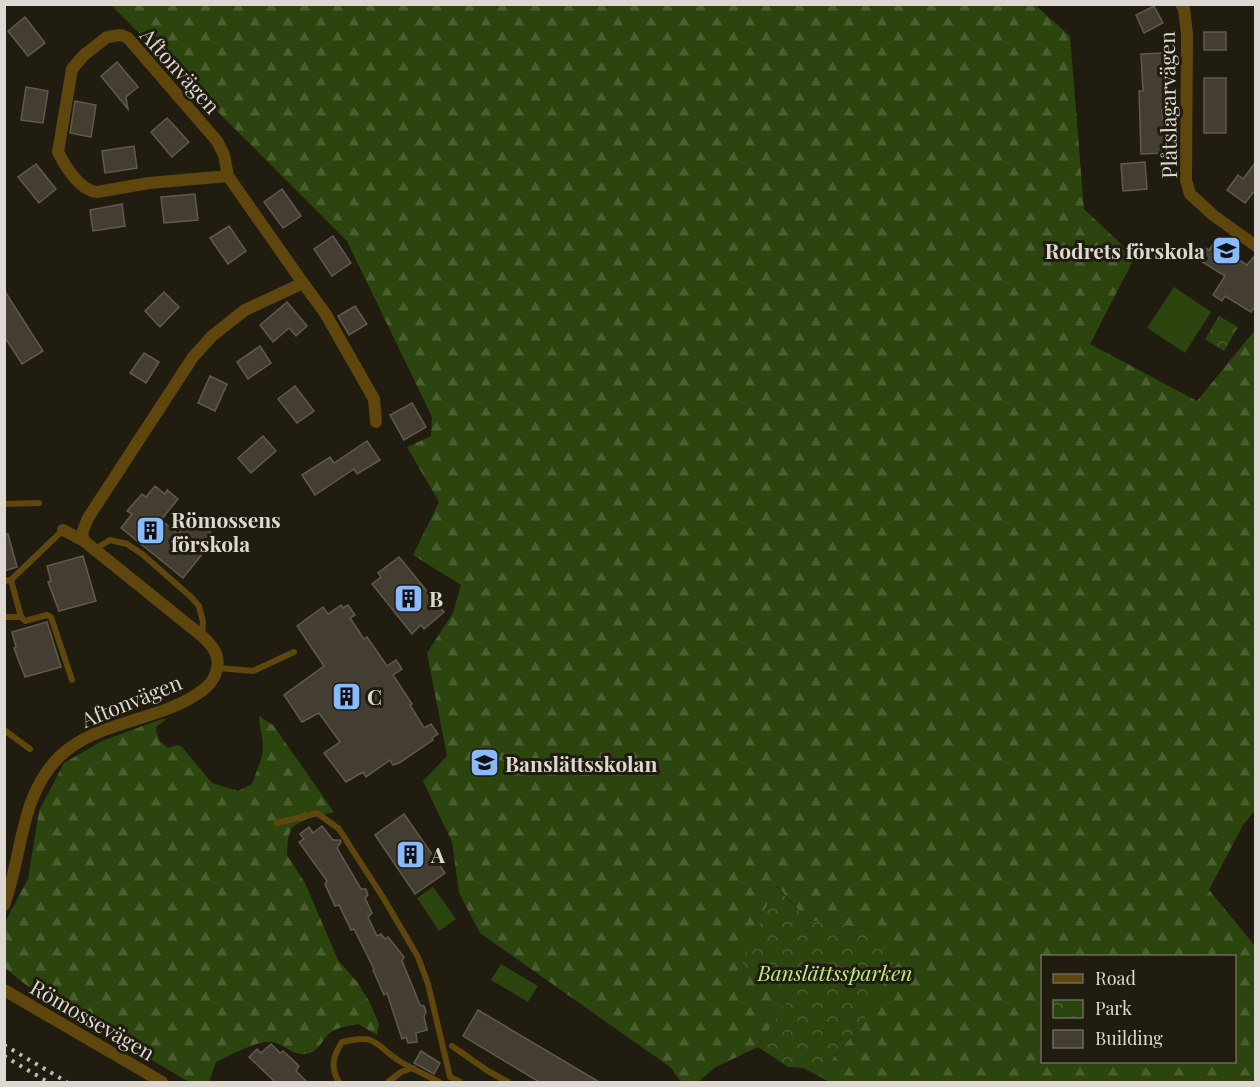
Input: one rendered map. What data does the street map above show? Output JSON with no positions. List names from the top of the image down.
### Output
{
  "streets": {
    "street": ["Aftonvägen", "Plåtslagarvägen", "Römossevägen"]
  },
  "parks": ["Banslättssparken"],
  "places": {
    "school or university": ["Rodrets förskola", "Banslättsskolan"],
    "building": [
      "Römossens förskola",
      "B",
      "C",
      "A"
    ]
  },
  "legend": ["Road", "Park", "Building"]
}
